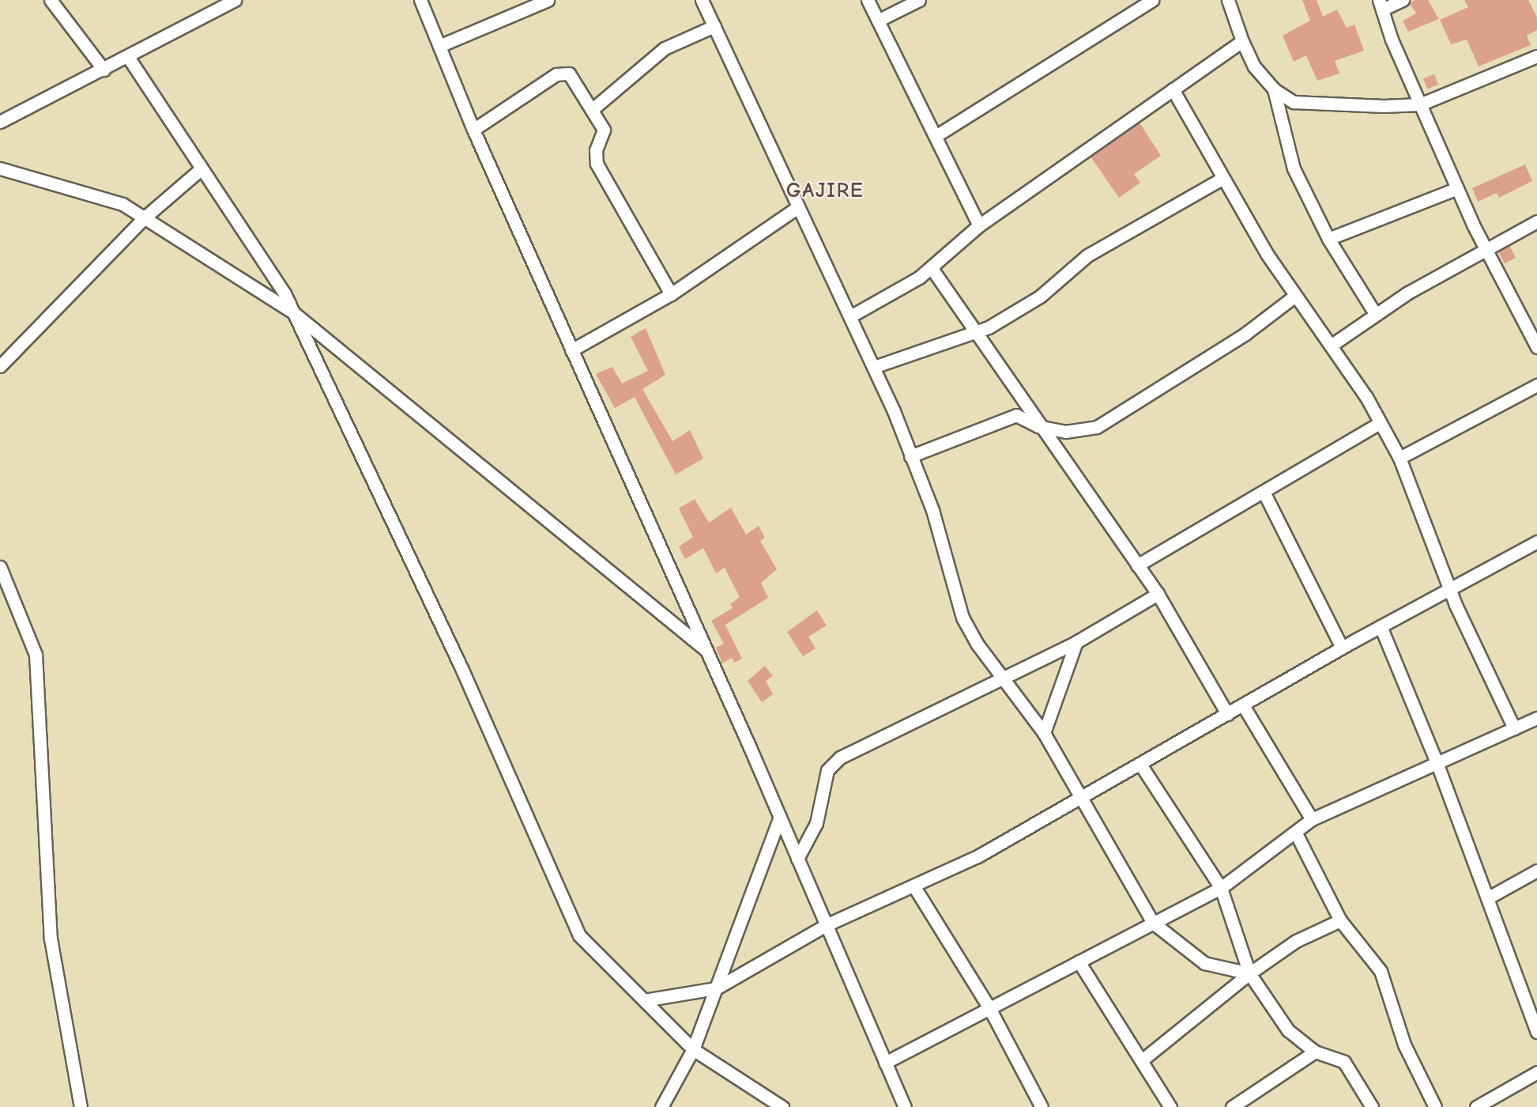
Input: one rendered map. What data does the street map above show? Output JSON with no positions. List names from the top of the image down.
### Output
{
  "districts": ["GAJIRE"]
}
